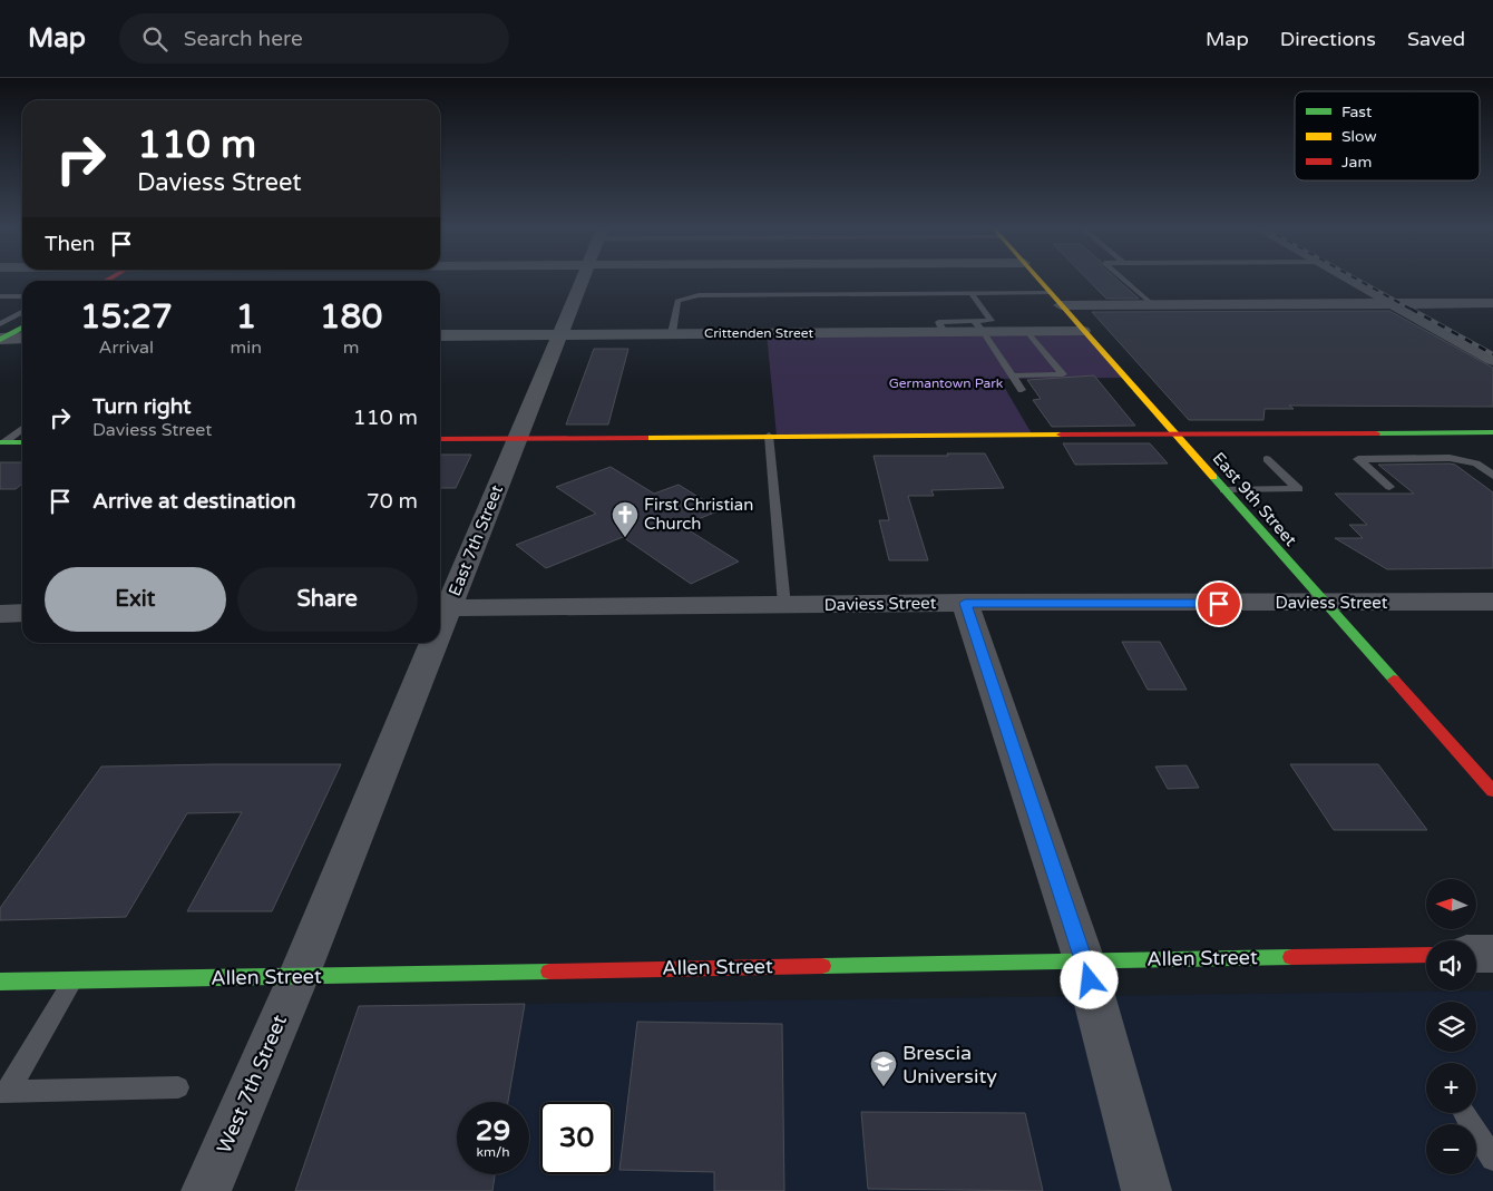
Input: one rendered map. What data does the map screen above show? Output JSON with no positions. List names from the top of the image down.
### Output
{
  "streets": {
    "street": [
      "Crittenden Street",
      "East 9th Street",
      "East 7th Street",
      "Daviess Street",
      "Allen Street",
      "West 7th Street"
    ]
  },
  "crossings": [
    ["Crittenden Street", "East 9th Street"],
    ["Crittenden Street", "East 7th Street"],
    ["East 9th Street", "Daviess Street"],
    ["East 7th Street", "Daviess Street"],
    ["East 7th Street", "Allen Street"],
    ["East 7th Street", "West 7th Street"],
    ["Allen Street", "West 7th Street"]
  ],
  "parks": ["Germantown Park"],
  "places": {
    "church": ["First Christian Church"],
    "school or university": ["Brescia University"]
  },
  "legend": ["Fast", "Slow", "Jam"],
  "north": "left",
  "page": {
    "header": "Map",
    "search": "Search here",
    "nav": ["Map", "Directions", "Saved"],
    "turn": ["110 m", "Daviess Street"],
    "then": "Then",
    "eta": [
      "15:27",
      "Arrival",
      "1",
      "min",
      "180",
      "m"
    ],
    "list": [
      {
        "name": "Turn right",
        "note": "Daviess Street",
        "value": "110 m"
      },
      {
        "name": "Arrive at destination",
        "value": "70 m"
      }
    ],
    "buttons": ["Exit", "Share"],
    "map_buttons": ["+", "−"],
    "speed": "29 km/h",
    "limit": "30"
  }
}
